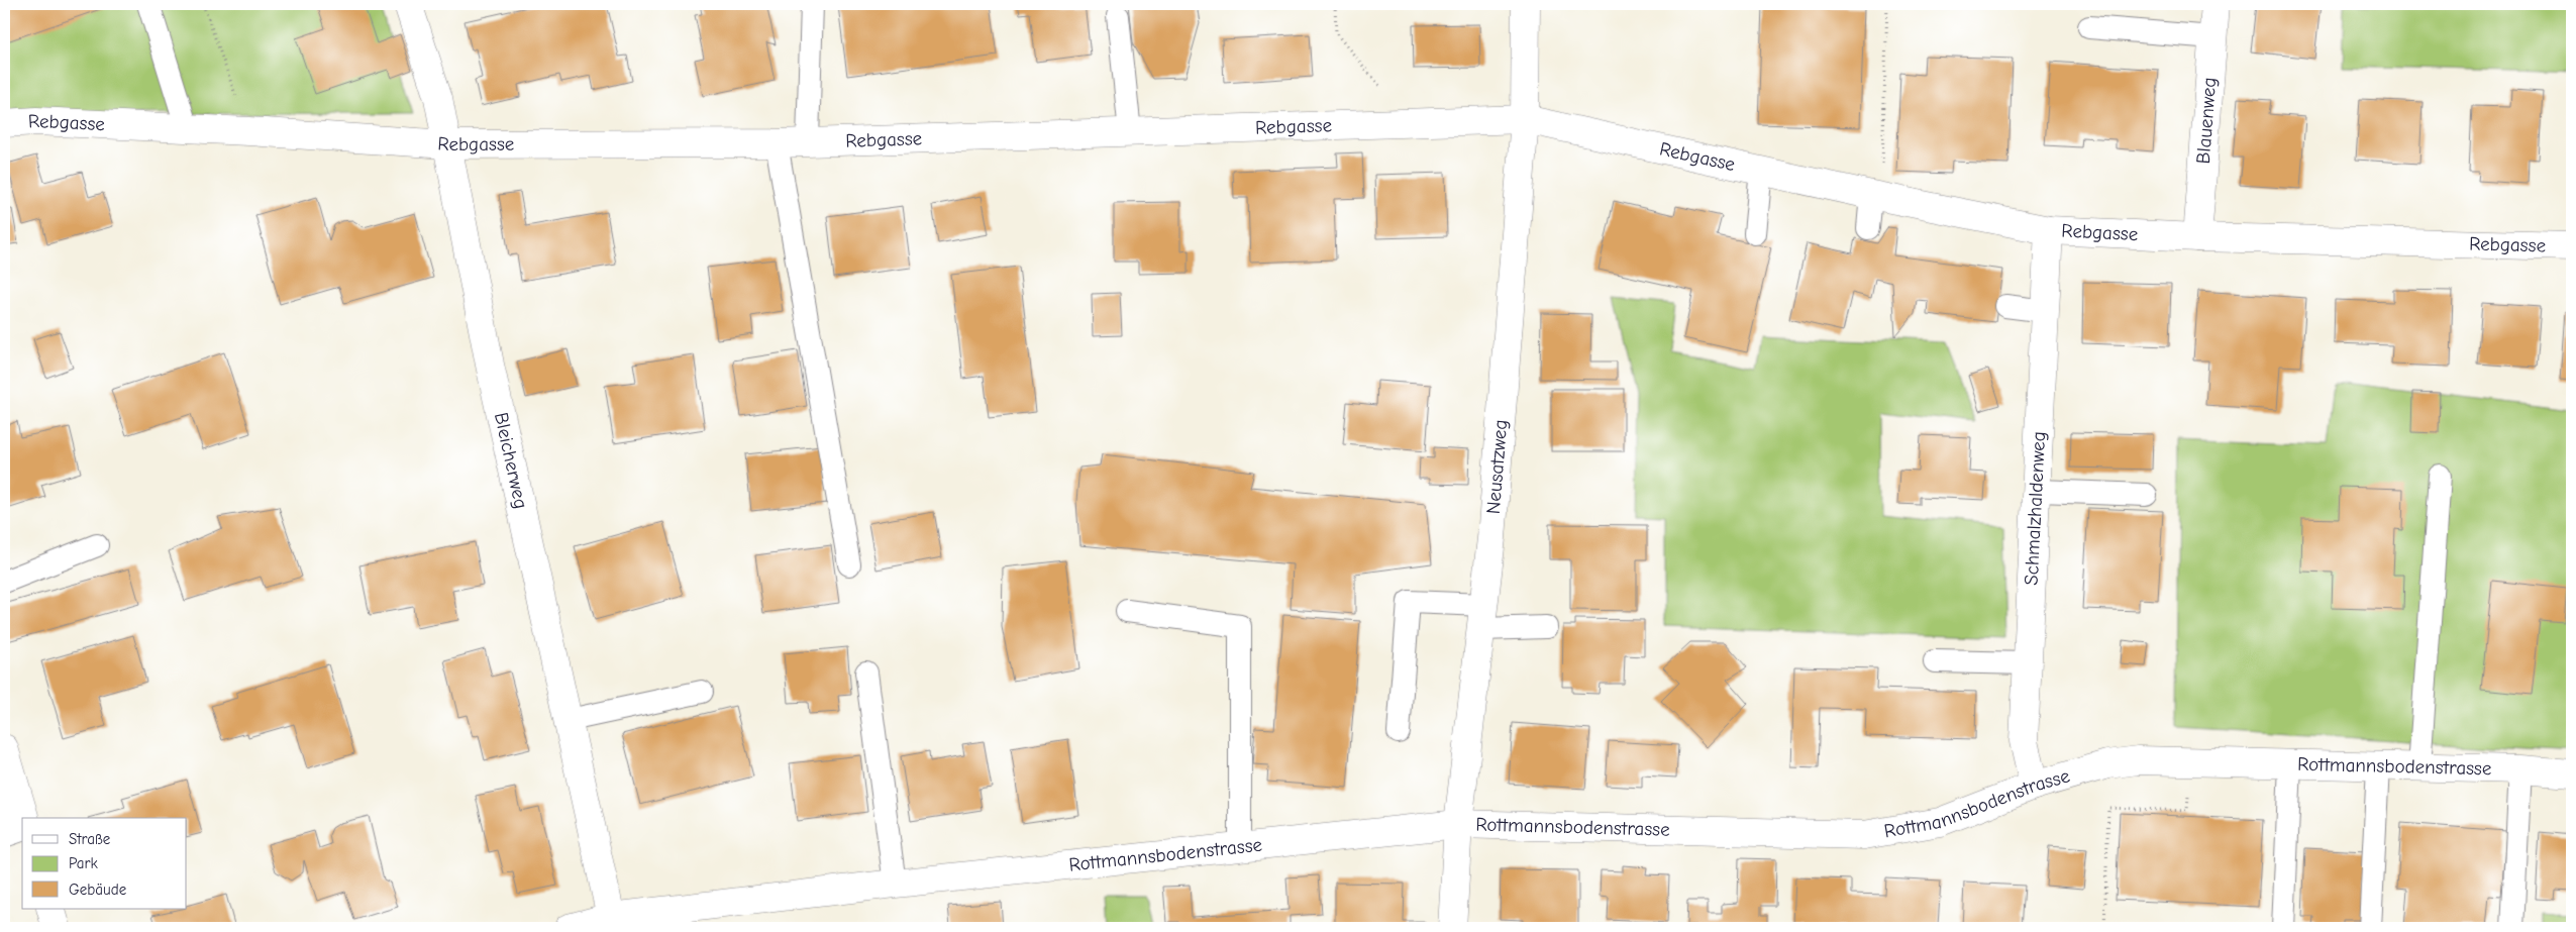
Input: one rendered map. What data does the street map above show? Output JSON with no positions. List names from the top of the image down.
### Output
{
  "streets": {
    "street": [
      "Blauenweg",
      "Rebgasse",
      "Bleicherweg",
      "Neusatzweg",
      "Schmalzhaldenweg",
      "Rottmannsbodenstrasse"
    ]
  },
  "crossings": [
    ["Blauenweg", "Rebgasse"],
    ["Rebgasse", "Bleicherweg"],
    ["Rebgasse", "Neusatzweg"],
    ["Rebgasse", "Schmalzhaldenweg"],
    ["Bleicherweg", "Rottmannsbodenstrasse"],
    ["Neusatzweg", "Rottmannsbodenstrasse"],
    ["Schmalzhaldenweg", "Rottmannsbodenstrasse"]
  ],
  "legend": ["Straße", "Park", "Gebäude"]
}
